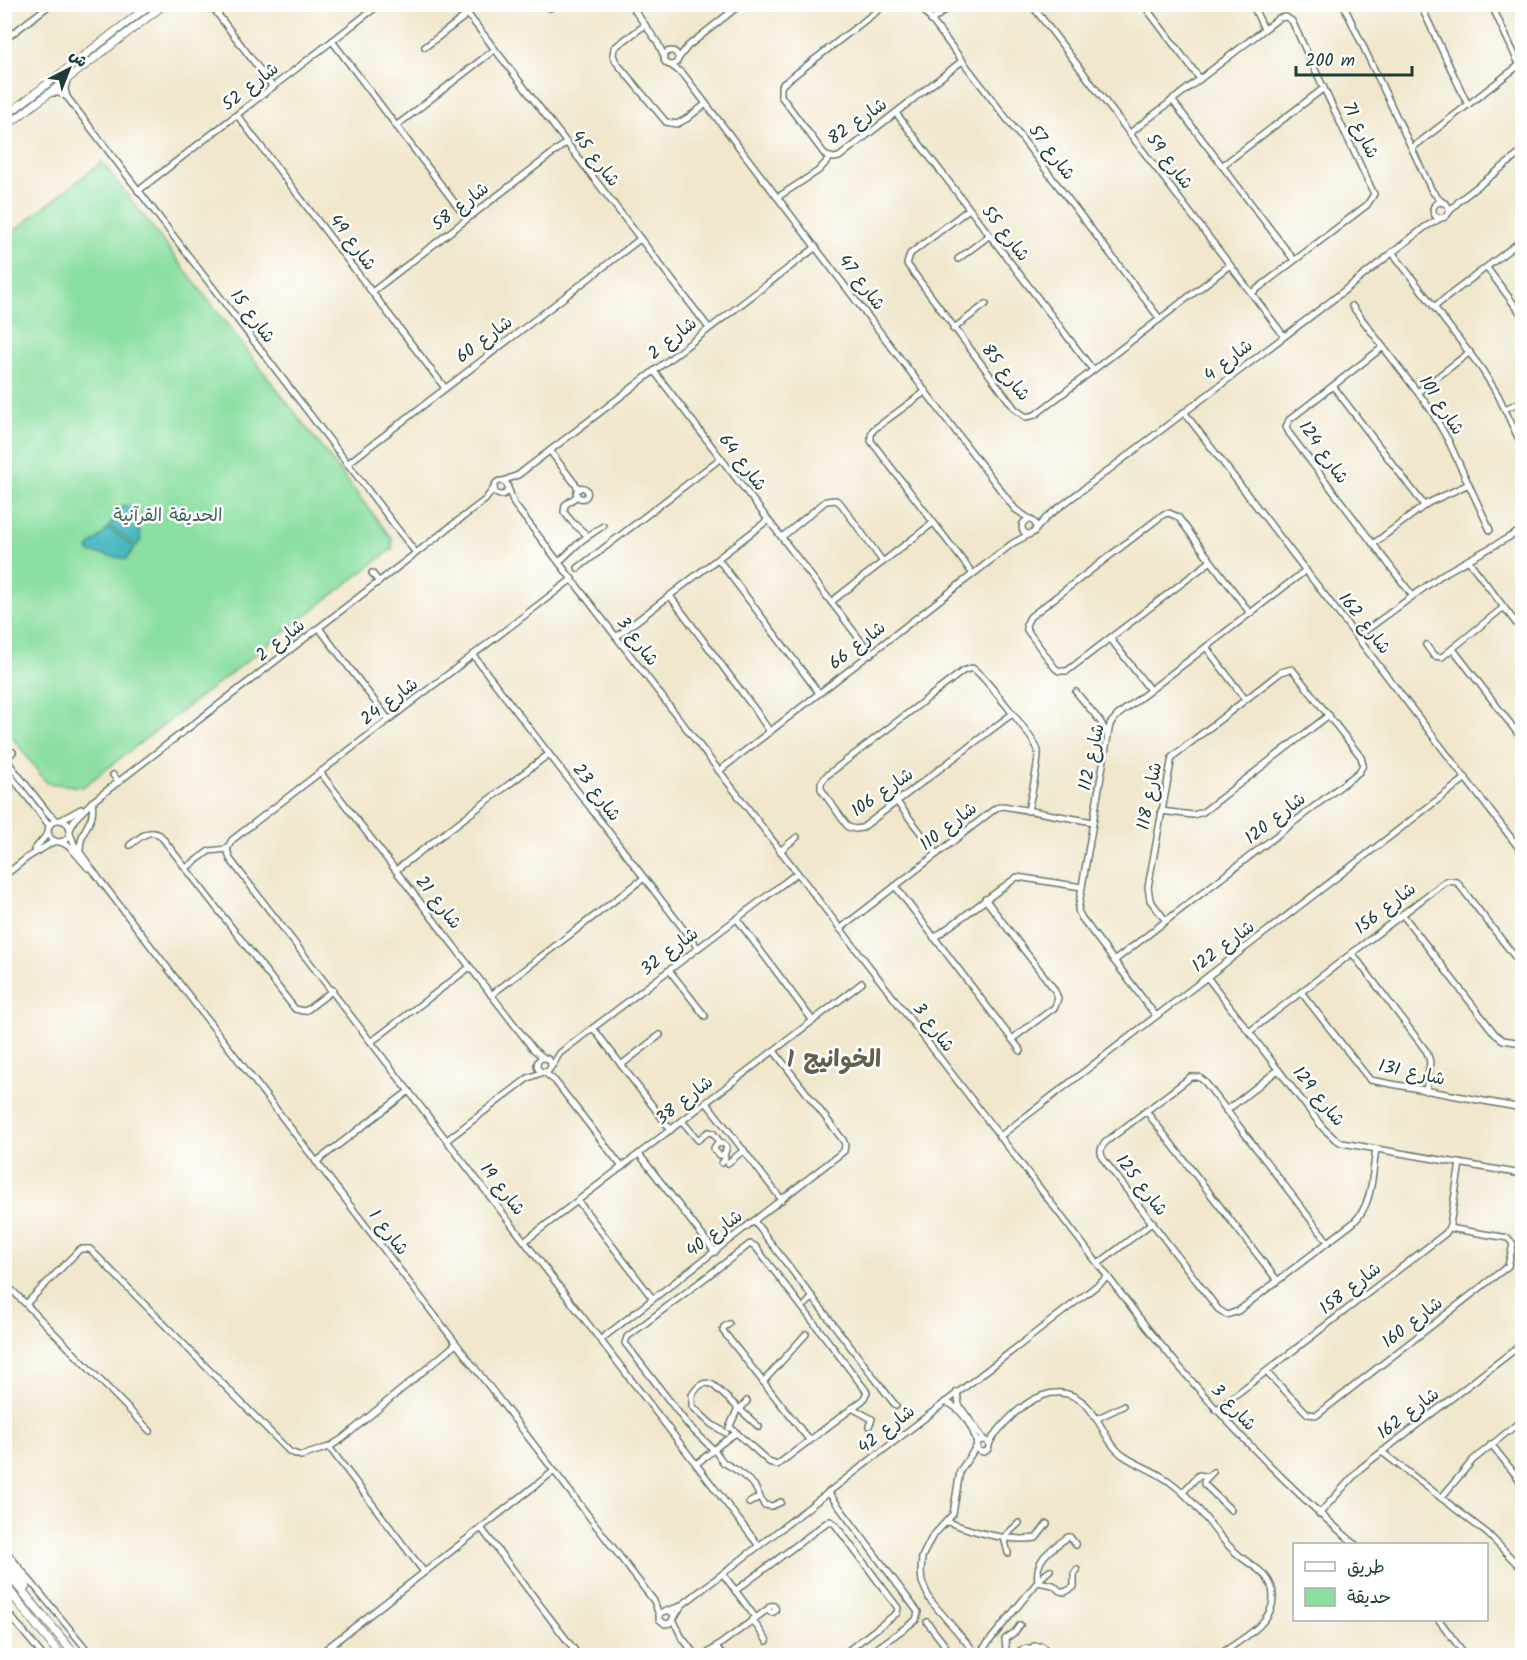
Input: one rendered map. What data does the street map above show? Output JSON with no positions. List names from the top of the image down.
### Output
{
  "streets": {
    "street": [
      "شارع 52",
      "شارع 82",
      "شارع 71",
      "شارع 57",
      "شارع 45",
      "شارع 59",
      "شارع 58",
      "شارع 55",
      "شارع 49",
      "شارع 47",
      "شارع 15",
      "شارع 2",
      "شارع 60",
      "شارع 4",
      "شارع 85",
      "شارع 101",
      "شارع 124",
      "شارع 64",
      "شارع 162",
      "شارع 3",
      "شارع 66",
      "شارع 24",
      "شارع 112",
      "شارع 23",
      "شارع 106",
      "شارع 118",
      "شارع 120",
      "شارع 110",
      "شارع 21",
      "شارع 156",
      "شارع 122",
      "شارع 32",
      "شارع 131",
      "شارع 129",
      "شارع 38",
      "شارع 125",
      "شارع 19",
      "شارع 1",
      "شارع 40",
      "شارع 158",
      "شارع 160",
      "شارع 42"
    ]
  },
  "crossings": [
    ["شارع 52", "شارع 49"],
    ["شارع 52", "شارع 15"],
    ["شارع 82", "شارع 57"],
    ["شارع 82", "شارع 55"],
    ["شارع 71", "شارع 59"],
    ["شارع 57", "شارع 85"],
    ["شارع 45", "شارع 58"],
    ["شارع 45", "شارع 2"],
    ["شارع 45", "شارع 60"],
    ["شارع 59", "شارع 4"],
    ["شارع 59", "شارع 85"],
    ["شارع 58", "شارع 49"],
    ["شارع 55", "شارع 85"],
    ["شارع 49", "شارع 60"],
    ["شارع 47", "شارع 2"],
    ["شارع 47", "شارع 4"],
    ["شارع 47", "شارع 66"],
    ["شارع 15", "شارع 2"],
    ["شارع 15", "شارع 60"],
    ["شارع 2", "شارع 64"],
    ["شارع 2", "شارع 3"],
    ["شارع 2", "شارع 1"],
    ["شارع 4", "شارع 162"],
    ["شارع 4", "شارع 66"],
    ["شارع 101", "شارع 124"],
    ["شارع 64", "شارع 66"],
    ["شارع 162", "شارع 3"],
    ["شارع 162", "شارع 112"],
    ["شارع 162", "شارع 122"],
    ["شارع 3", "شارع 66"],
    ["شارع 3", "شارع 24"],
    ["شارع 3", "شارع 110"],
    ["شارع 3", "شارع 122"],
    ["شارع 3", "شارع 32"],
    ["شارع 3", "شارع 158"],
    ["شارع 3", "شارع 42"],
    ["شارع 24", "شارع 23"],
    ["شارع 24", "شارع 21"],
    ["شارع 24", "شارع 19"],
    ["شارع 112", "شارع 120"],
    ["شارع 112", "شارع 110"],
    ["شارع 112", "شارع 122"],
    ["شارع 23", "شارع 32"],
    ["شارع 118", "شارع 120"],
    ["شارع 21", "شارع 32"],
    ["شارع 156", "شارع 131"],
    ["شارع 156", "شارع 129"],
    ["شارع 122", "شارع 129"],
    ["شارع 129", "شارع 125"],
    ["شارع 38", "شارع 19"],
    ["شارع 38", "شارع 40"],
    ["شارع 19", "شارع 40"],
    ["شارع 19", "شارع 42"],
    ["شارع 1", "شارع 42"],
    ["شارع 158", "شارع 160"]
  ],
  "districts": ["الخوانيج 1"],
  "parks": ["الحديقة القرآنية"],
  "legend": ["طريق", "حديقة"],
  "scale_bar": "200 m",
  "north": "top right"
}
